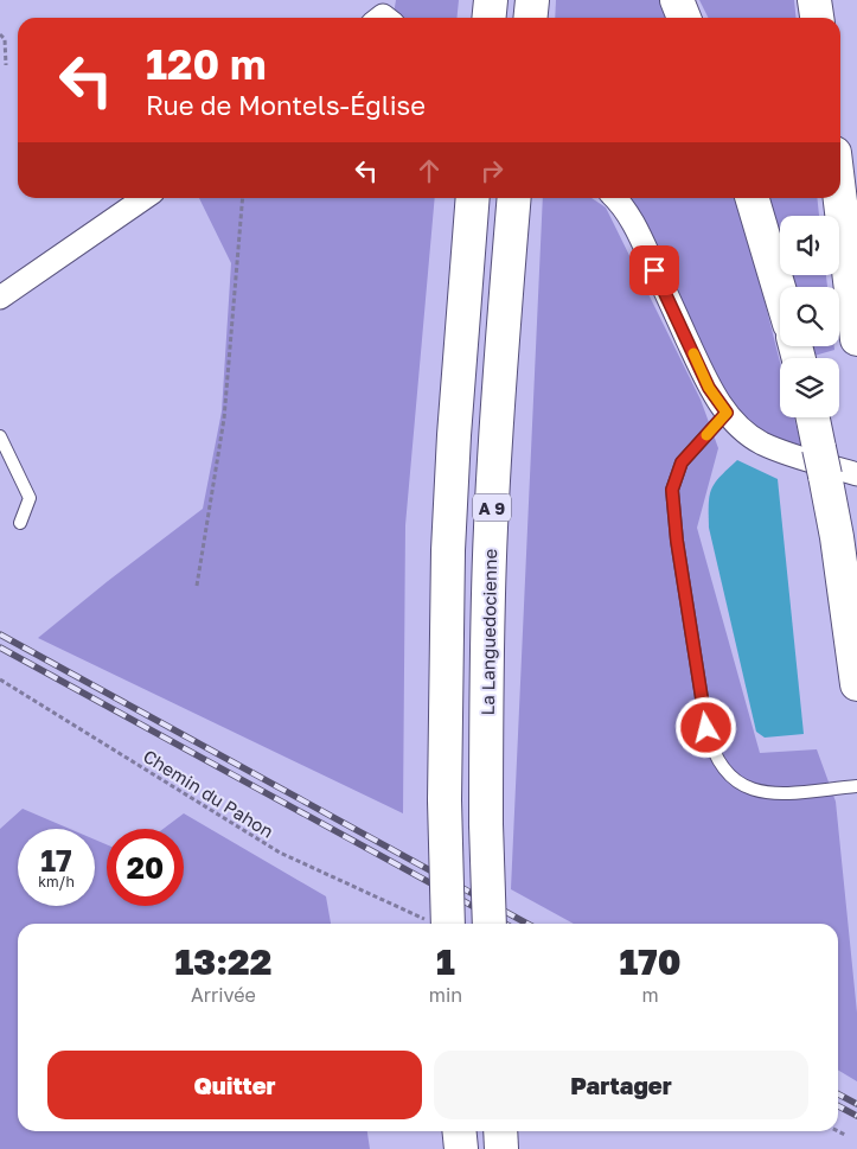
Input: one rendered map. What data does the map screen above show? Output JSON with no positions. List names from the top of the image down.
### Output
{
  "streets": {
    "highway": ["A 9", "La Languedocienne"],
    "path": ["Chemin du Pahon"]
  },
  "page": {
    "turn": ["120 m", "Rue de Montels-Église"],
    "speed": "17 km/h",
    "limit": "20",
    "eta": [
      "13:22",
      "Arrivée",
      "1",
      "min",
      "170",
      "m"
    ],
    "buttons": ["Quitter", "Partager"]
  }
}
